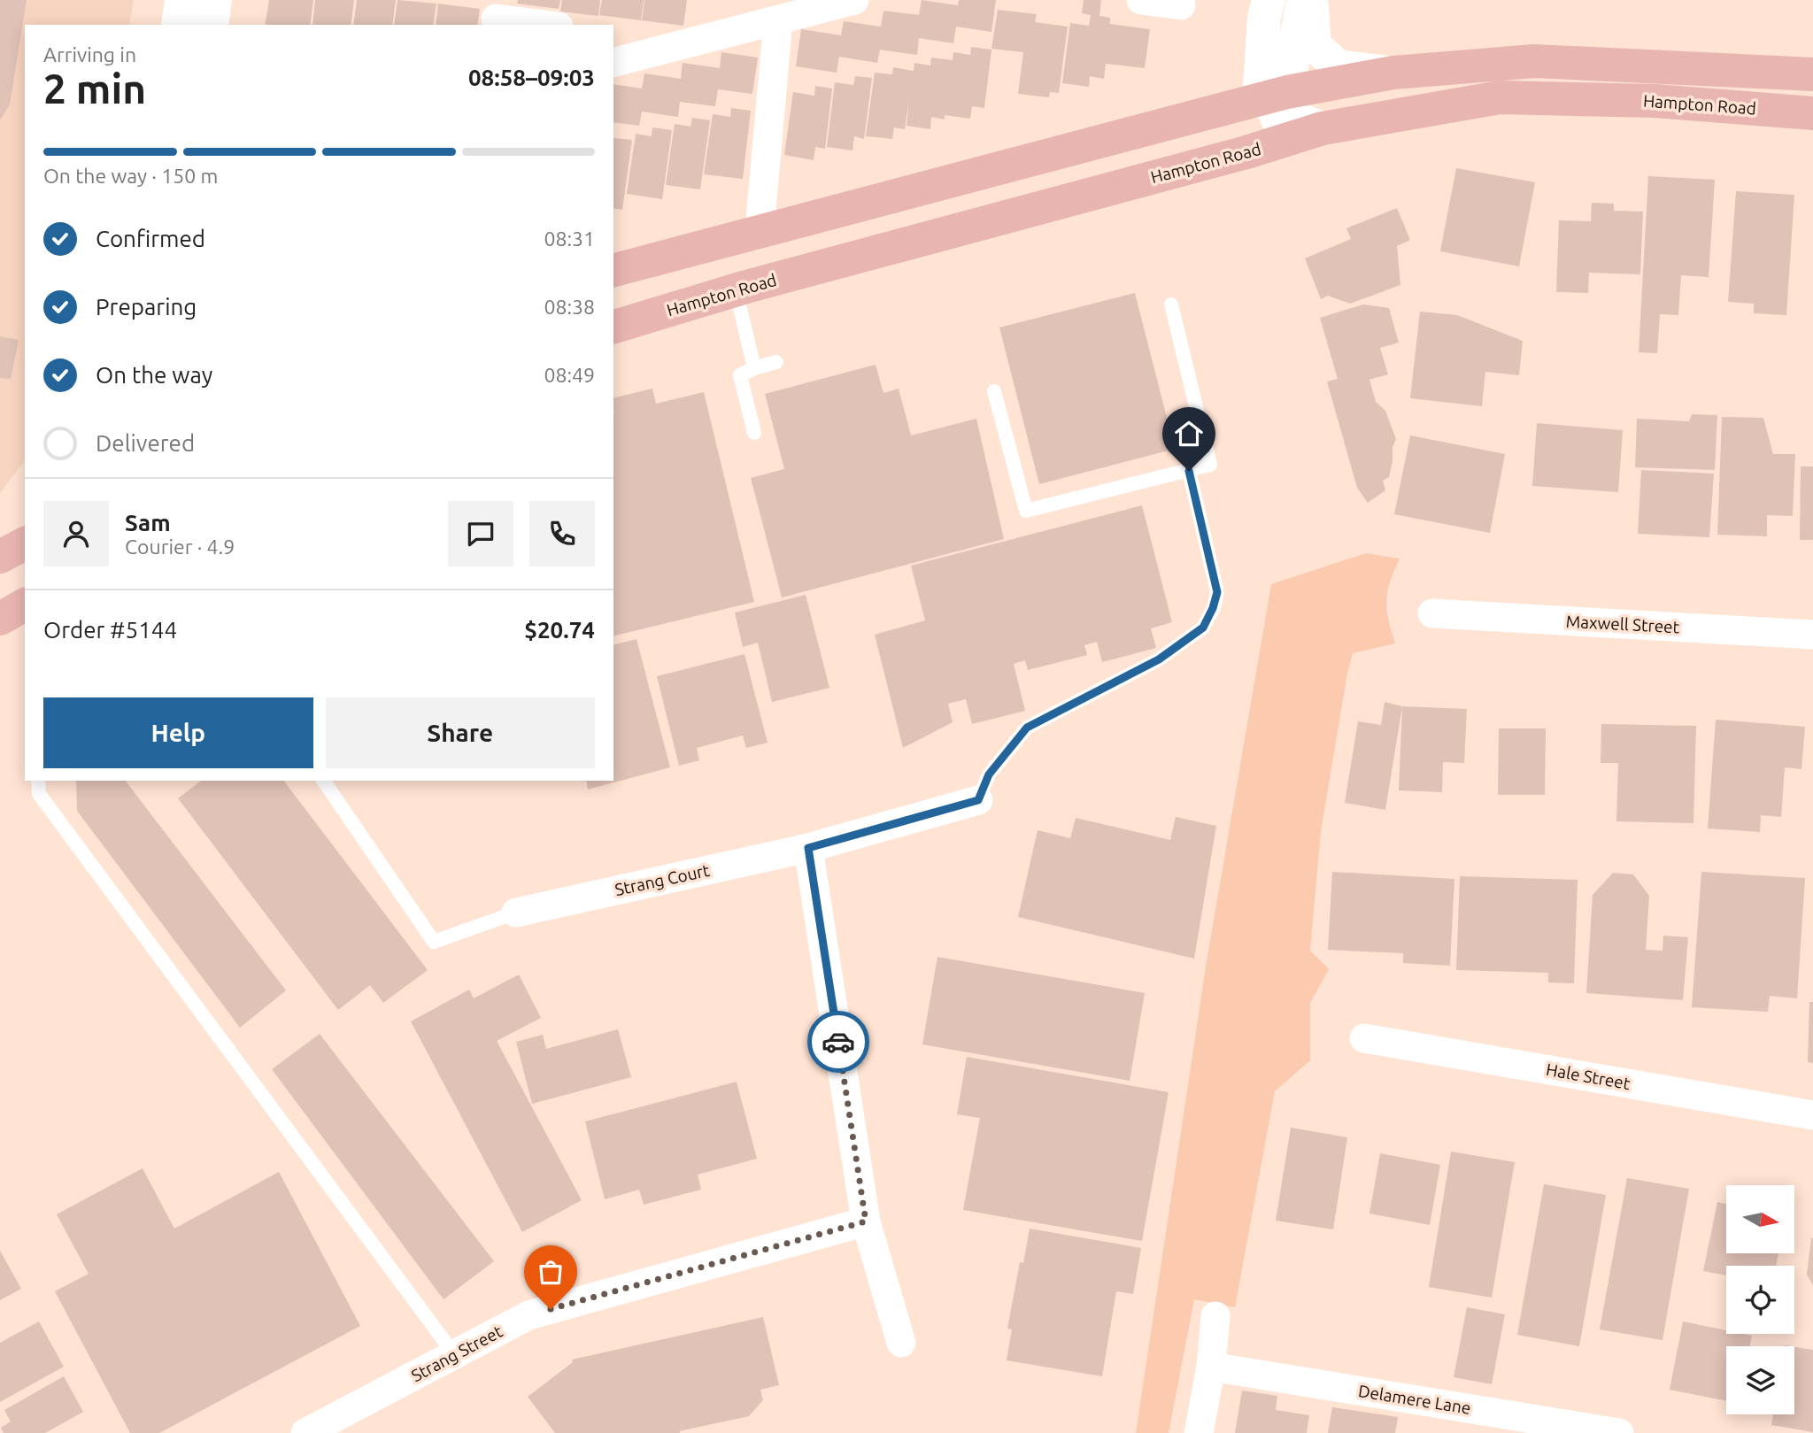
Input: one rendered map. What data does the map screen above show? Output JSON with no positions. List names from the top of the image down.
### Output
{
  "streets": {
    "main road": ["Hampton Road"],
    "street": [
      "Maxwell Street",
      "Strang Court",
      "Hale Street",
      "Strang Street",
      "Delamere Lane"
    ]
  },
  "north": "right",
  "page": {
    "heading": ["2 min", "Arriving in", "08:58–09:03"],
    "panel": [
      "Sam",
      "Courier · 4.9",
      "Order #5144",
      "$20.74"
    ],
    "bar": "On the way · 150 m",
    "list": [
      ["Confirmed", "08:31"],
      ["Preparing", "08:38"],
      ["On the way", "08:49"],
      "Delivered"
    ],
    "buttons": ["Help", "Share"]
  }
}
